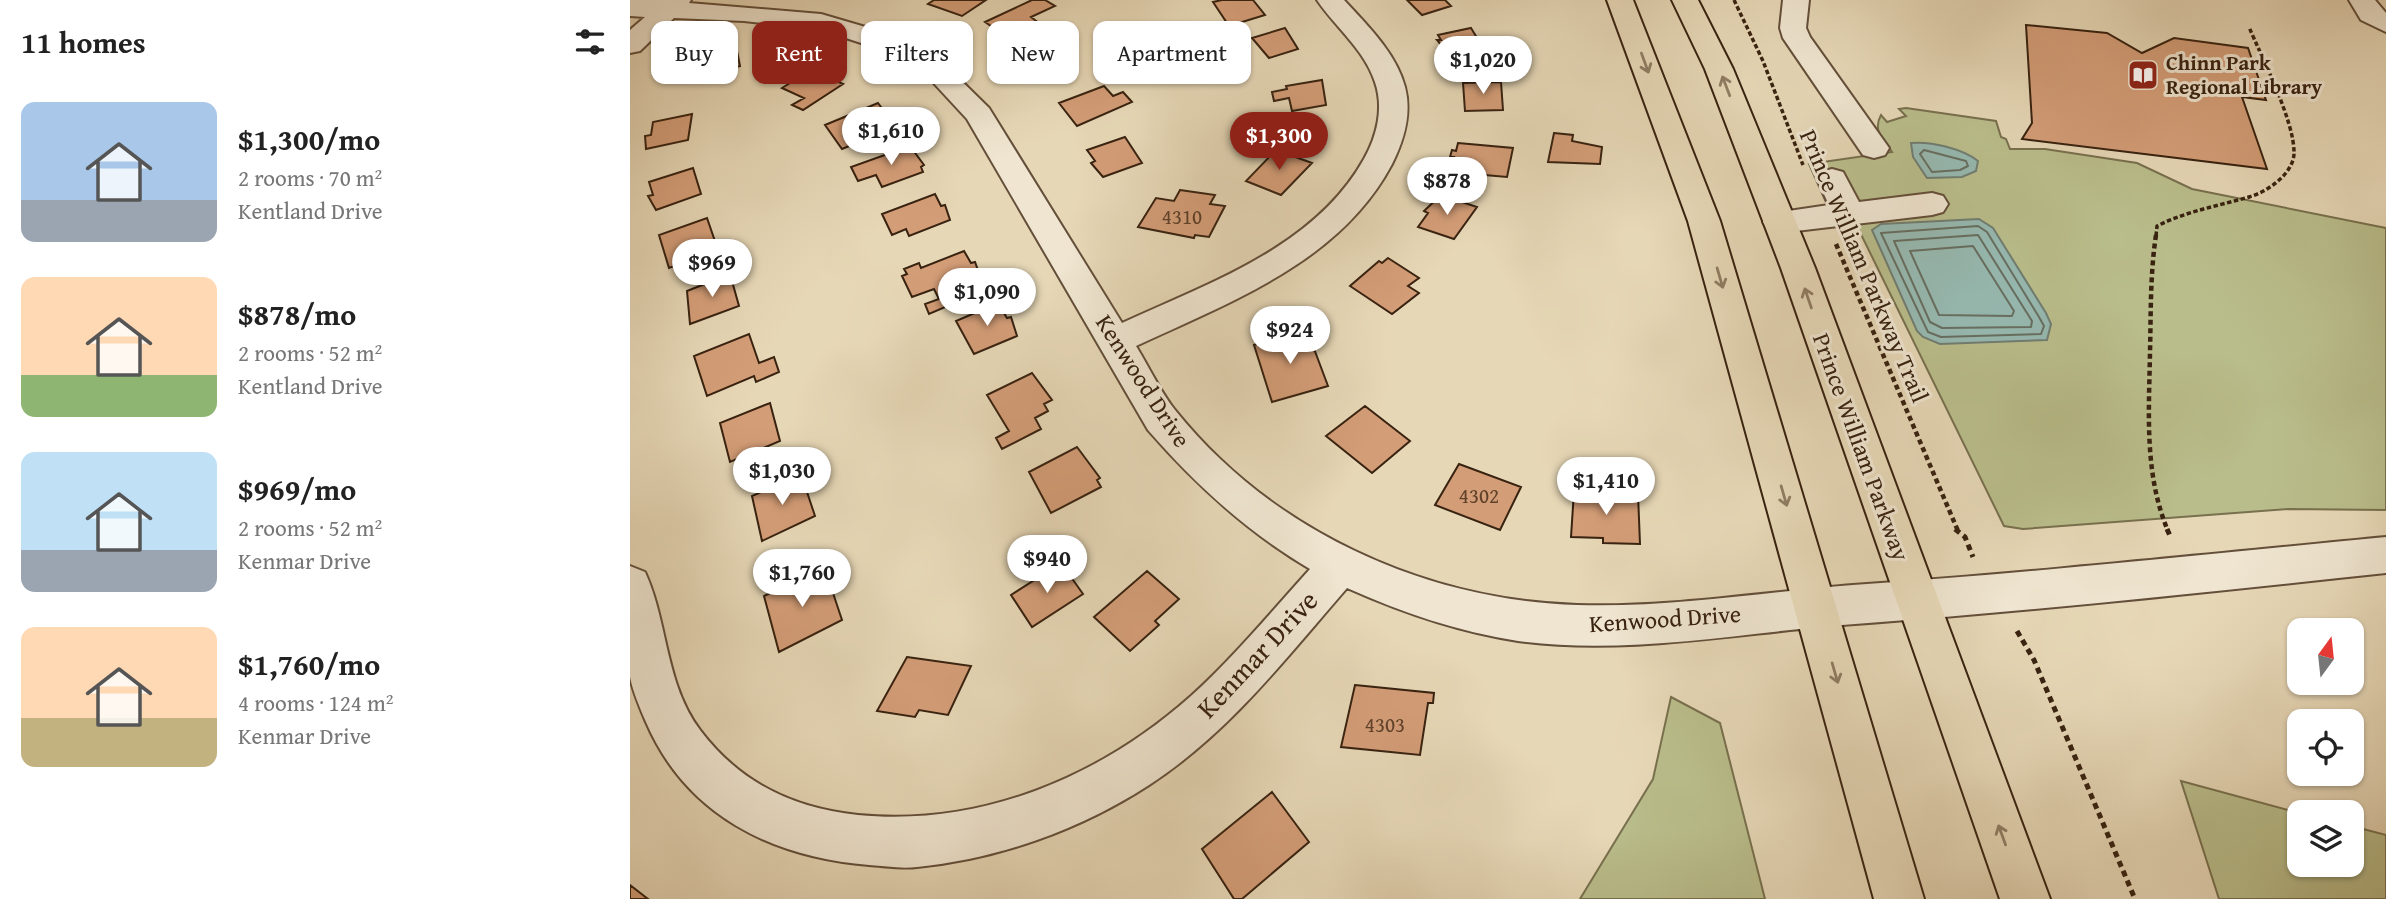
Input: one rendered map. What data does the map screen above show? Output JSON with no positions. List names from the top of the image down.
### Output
{
  "streets": {
    "highway": ["Prince William Parkway"],
    "street": ["Kenwood Drive", "Kenmar Drive"],
    "path": ["Prince William Parkway Trail"]
  },
  "crossings": [
    ["Kenwood Drive", "Prince William Parkway"],
    ["Kenwood Drive", "Kenmar Drive"]
  ],
  "places": {
    "library": ["Chinn Park Regional Library"]
  },
  "house_numbers": ["4310", "4302", "4303"],
  "north": "top",
  "page": {
    "heading": "11 homes",
    "chip": [
      "Buy",
      "Rent",
      "Filters",
      "New",
      "Apartment"
    ],
    "price": [
      "$1,020",
      "$1,610",
      "$1,300",
      "$878",
      "$969",
      "$1,090",
      "$924",
      "$1,030",
      "$1,410",
      "$940",
      "$1,760"
    ],
    "list": [
      {
        "name": "$1,300/mo",
        "note": "2 rooms · 70 m² · Kentland Drive"
      },
      {
        "name": "$878/mo",
        "note": "2 rooms · 52 m² · Kentland Drive"
      },
      {
        "name": "$969/mo",
        "note": "2 rooms · 52 m² · Kenmar Drive"
      },
      {
        "name": "$1,760/mo",
        "note": "4 rooms · 124 m² · Kenmar Drive"
      }
    ]
  }
}
